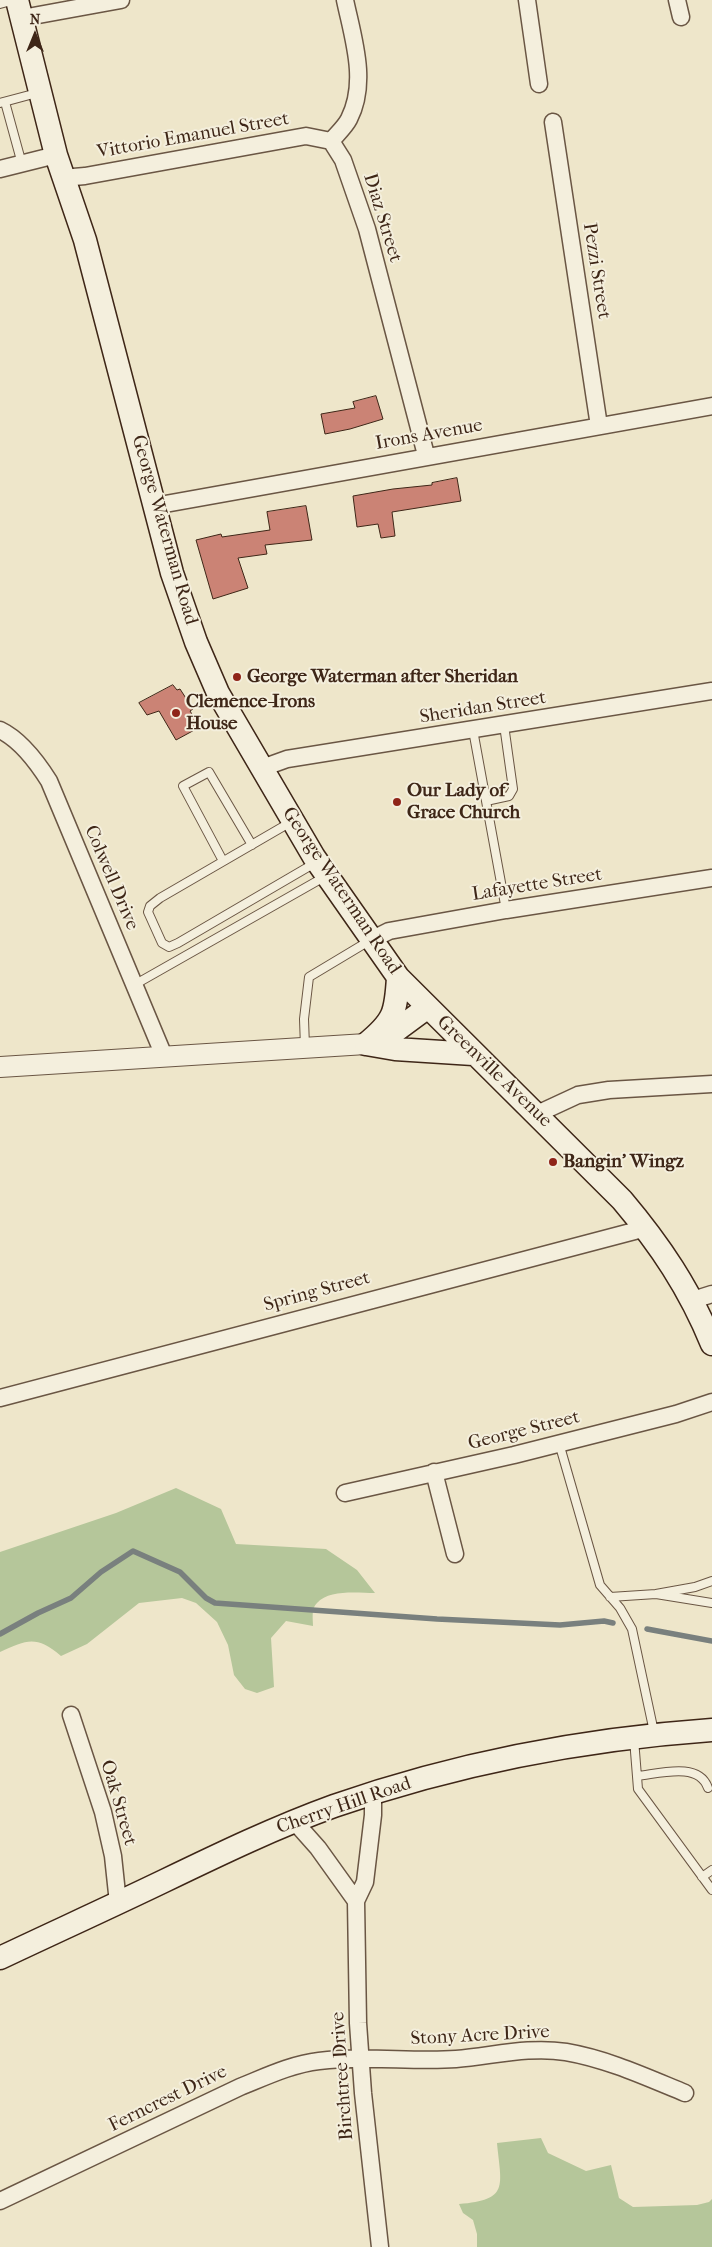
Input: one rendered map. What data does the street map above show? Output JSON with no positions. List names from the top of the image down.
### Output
{
  "streets": {
    "main road": ["George Waterman Road", "Greenville Avenue", "Cherry Hill Road"],
    "street": [
      "Vittorio Emanuel Street",
      "Diaz Street",
      "Pezzi Street",
      "Irons Avenue",
      "Sheridan Street",
      "Colwell Drive",
      "Lafayette Street",
      "Spring Street",
      "George Street",
      "Oak Street",
      "Stony Acre Drive",
      "Birchtree Drive",
      "Ferncrest Drive"
    ]
  },
  "crossings": [
    ["Vittorio Emanuel Street", "Diaz Street"],
    ["Vittorio Emanuel Street", "George Waterman Road"],
    ["Diaz Street", "Irons Avenue"],
    ["Pezzi Street", "Irons Avenue"],
    ["Irons Avenue", "George Waterman Road"],
    ["George Waterman Road", "Sheridan Street"],
    ["George Waterman Road", "Lafayette Street"],
    ["George Waterman Road", "Greenville Avenue"],
    ["Colwell Drive", "Greenville Avenue"],
    ["Greenville Avenue", "Spring Street"],
    ["Oak Street", "Cherry Hill Road"],
    ["Cherry Hill Road", "Birchtree Drive"],
    ["Stony Acre Drive", "Birchtree Drive"],
    ["Stony Acre Drive", "Ferncrest Drive"],
    ["Birchtree Drive", "Ferncrest Drive"]
  ],
  "places": [
    "George Waterman after Sheridan",
    "Clemence-Irons House",
    "Our Lady of Grace Church",
    "Bangin' Wingz"
  ],
  "north": "top"
}
